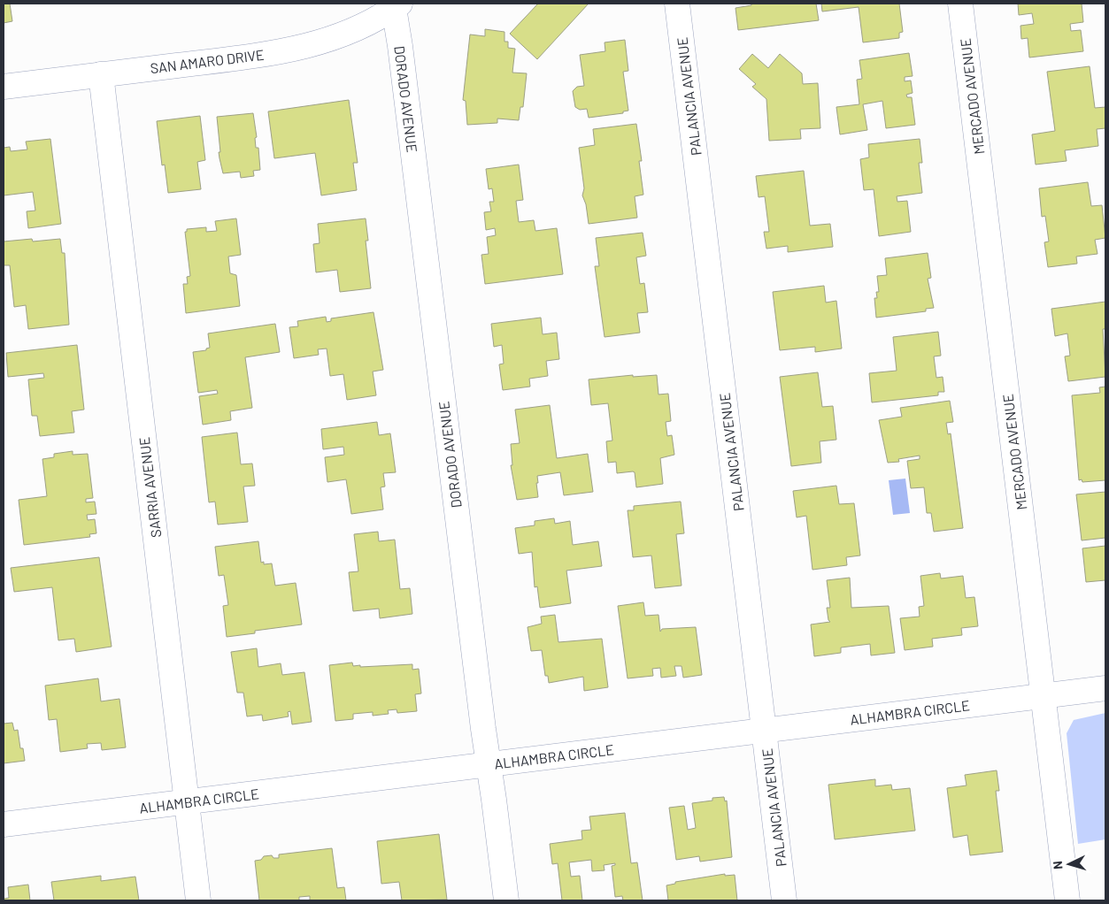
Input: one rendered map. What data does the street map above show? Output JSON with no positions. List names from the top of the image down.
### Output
{
  "streets": {
    "street": [
      "SAN AMARO DRIVE",
      "PALANCIA AVENUE",
      "MERCADO AVENUE",
      "DORADO AVENUE",
      "SARRIA AVENUE",
      "ALHAMBRA CIRCLE"
    ]
  },
  "crossings": [
    ["SAN AMARO DRIVE", "DORADO AVENUE"],
    ["SAN AMARO DRIVE", "SARRIA AVENUE"],
    ["PALANCIA AVENUE", "ALHAMBRA CIRCLE"],
    ["MERCADO AVENUE", "ALHAMBRA CIRCLE"],
    ["DORADO AVENUE", "ALHAMBRA CIRCLE"],
    ["SARRIA AVENUE", "ALHAMBRA CIRCLE"]
  ],
  "north": "left"
}
